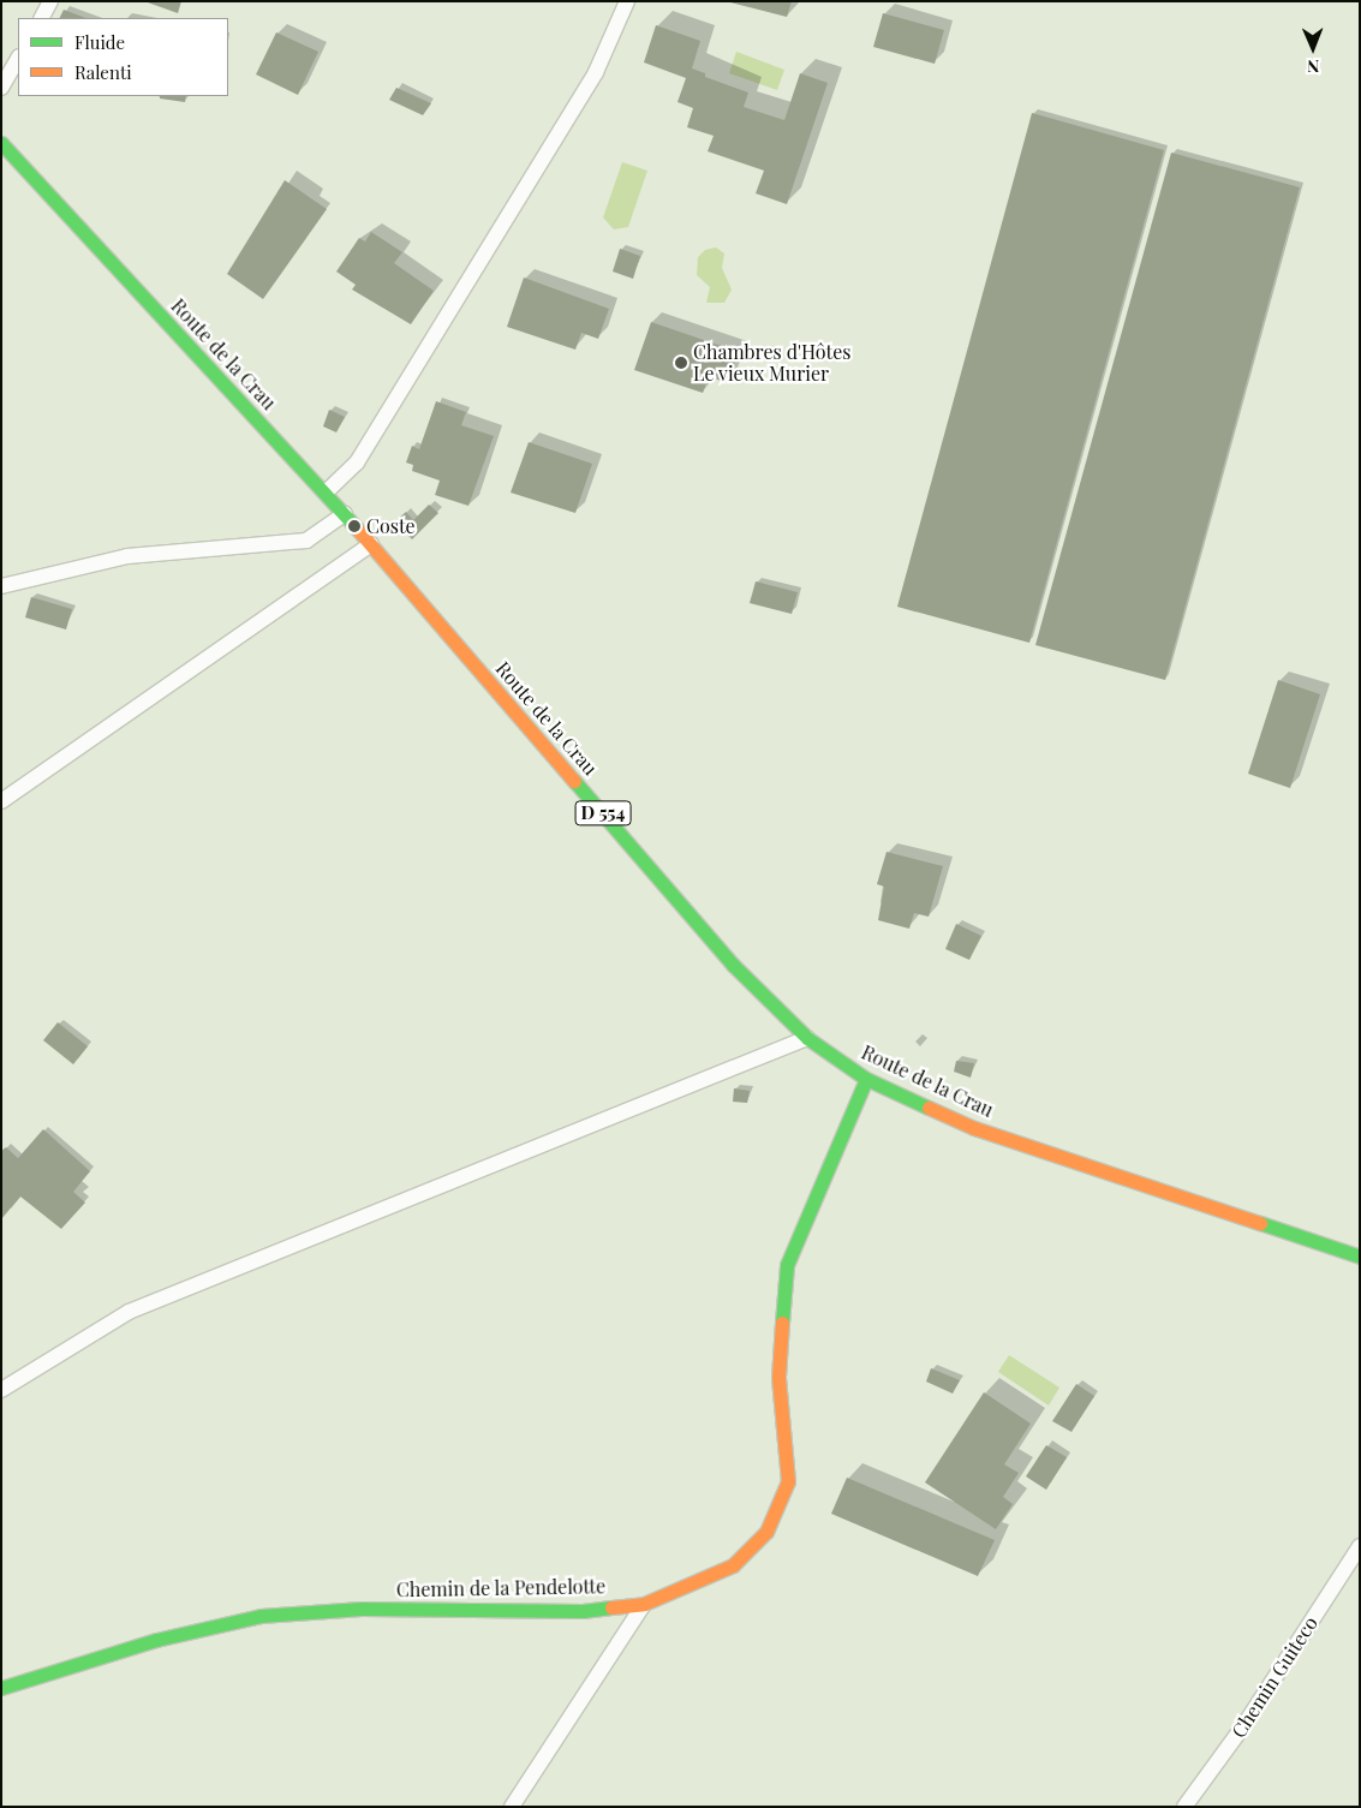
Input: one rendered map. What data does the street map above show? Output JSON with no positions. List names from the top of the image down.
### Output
{
  "streets": {
    "main road": ["Route de la Crau", "D 554", "Chemin de la Pendelotte"],
    "lane": ["Chemin Guiteco"]
  },
  "crossings": [
    ["Route de la Crau", "Chemin de la Pendelotte"]
  ],
  "places": ["Chambres d'Hôtes Le vieux Murier", "Coste"],
  "legend": ["Fluide", "Ralenti"],
  "north": "bottom"
}
